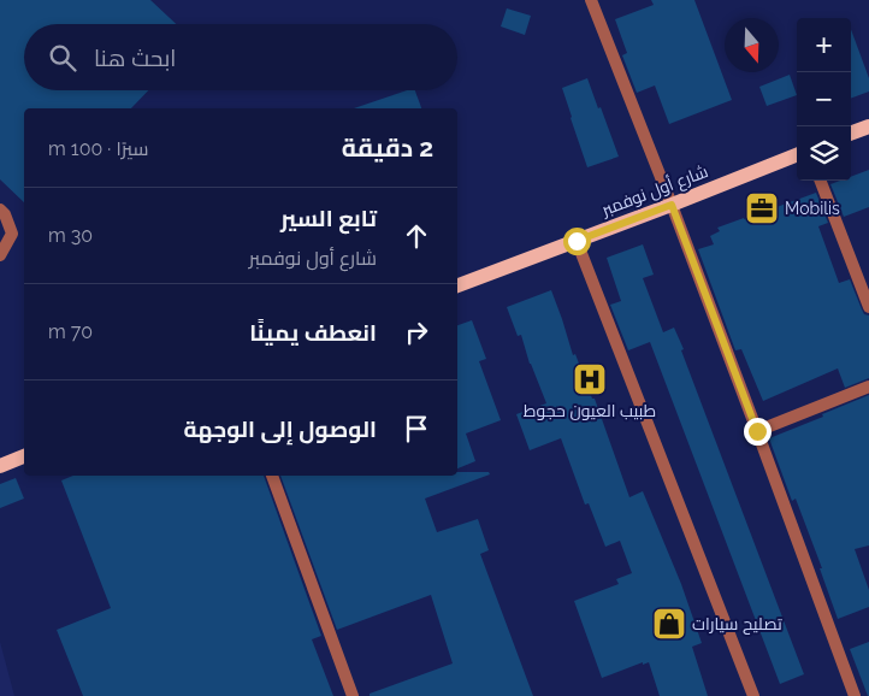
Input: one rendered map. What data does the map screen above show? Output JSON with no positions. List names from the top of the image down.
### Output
{
  "streets": {
    "main road": ["شارع أول نوفمبر"]
  },
  "places": {
    "office": ["Mobilis"],
    "hospital": ["طبيب العيون حجوط"],
    "shop": ["تصليح سيارات"]
  },
  "north": "bottom",
  "page": {
    "map_buttons": ["+", "−"],
    "search": "ابحث هنا",
    "heading": ["2 دقيقة", "سيرًا · 100 m"],
    "list": [
      ["تابع السير", "شارع أول نوفمبر", "30 m"],
      ["انعطف يمينًا", "70 m"],
      "الوصول إلى الوجهة"
    ]
  }
}
